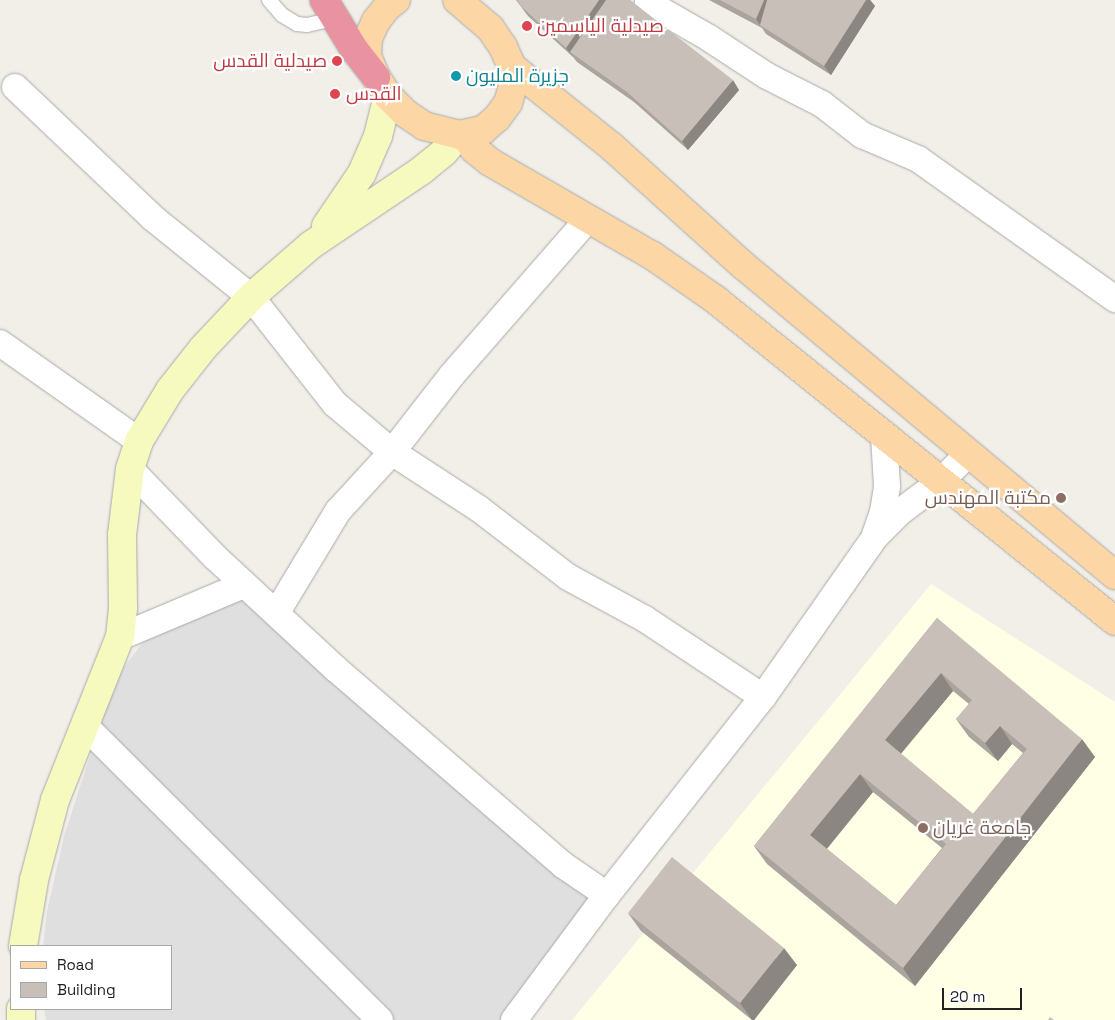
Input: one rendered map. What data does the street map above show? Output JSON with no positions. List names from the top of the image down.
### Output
{
  "places": [
    "صيدلية الياسمين",
    "صيدلية القدس",
    "جزيرة المليون",
    "القدس",
    "مكتبة المهندس",
    "جامعة غريان"
  ],
  "legend": ["Road", "Building"],
  "scale_bar": "20 m"
}
